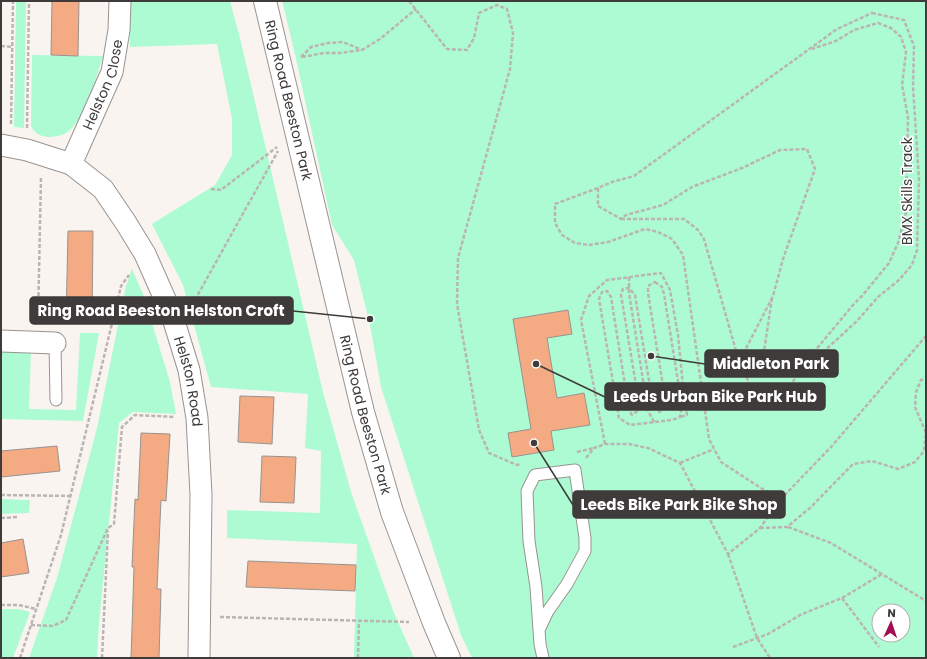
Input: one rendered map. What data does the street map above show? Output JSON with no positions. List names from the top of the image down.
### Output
{
  "streets": {
    "street": ["Helston Close", "Ring Road Beeston Park", "Helston Road"],
    "path": ["BMX Skills Track"]
  },
  "crossings": [
    ["Helston Close", "Helston Road"]
  ],
  "places": [
    "Ring Road Beeston Helston Croft",
    "Middleton Park",
    "Leeds Urban Bike Park Hub",
    "Leeds Bike Park Bike Shop"
  ],
  "north": "top"
}
